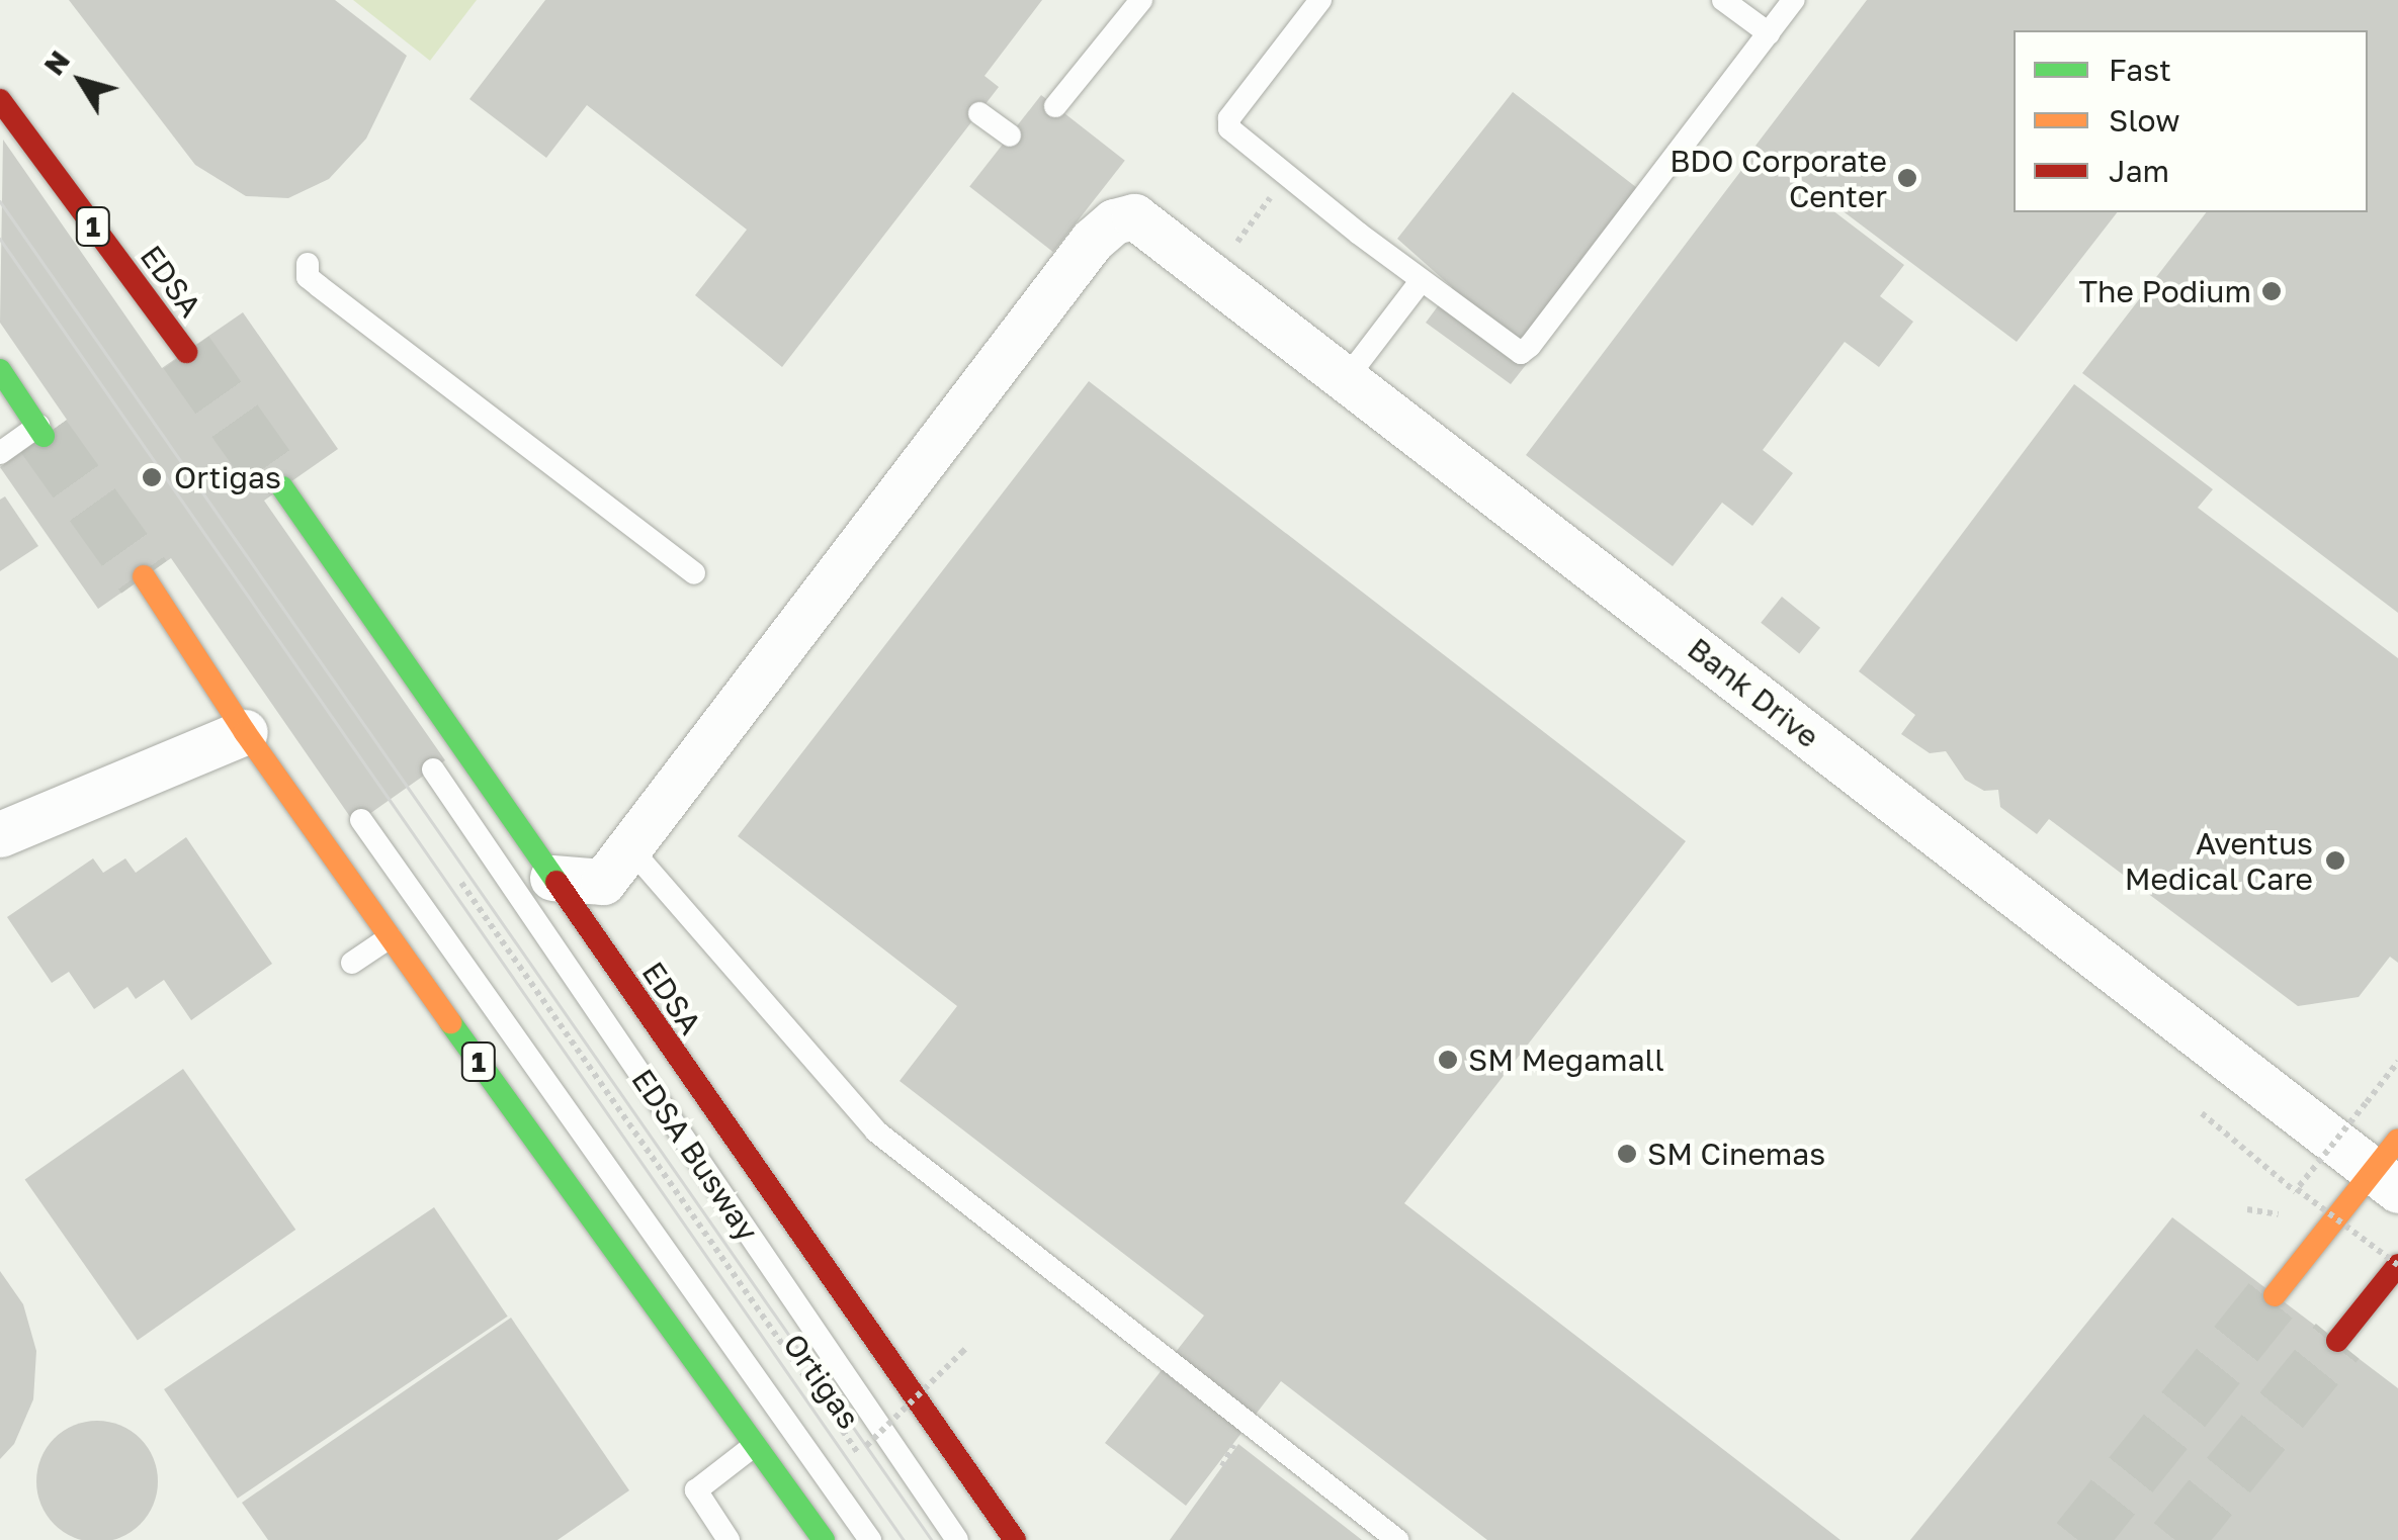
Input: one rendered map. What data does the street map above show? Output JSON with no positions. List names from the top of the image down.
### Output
{
  "streets": {
    "main road": ["1", "EDSA"],
    "street": ["Bank Drive"],
    "lane": ["EDSA Busway"],
    "path": ["Ortigas"]
  },
  "crossings": [
    ["EDSA Busway", "Ortigas"]
  ],
  "places": [
    "BDO Corporate Center",
    "The Podium",
    "Ortigas",
    "Aventus Medical Care",
    "SM Megamall",
    "SM Cinemas"
  ],
  "legend": ["Fast", "Slow", "Jam"],
  "north": "top left"
}
